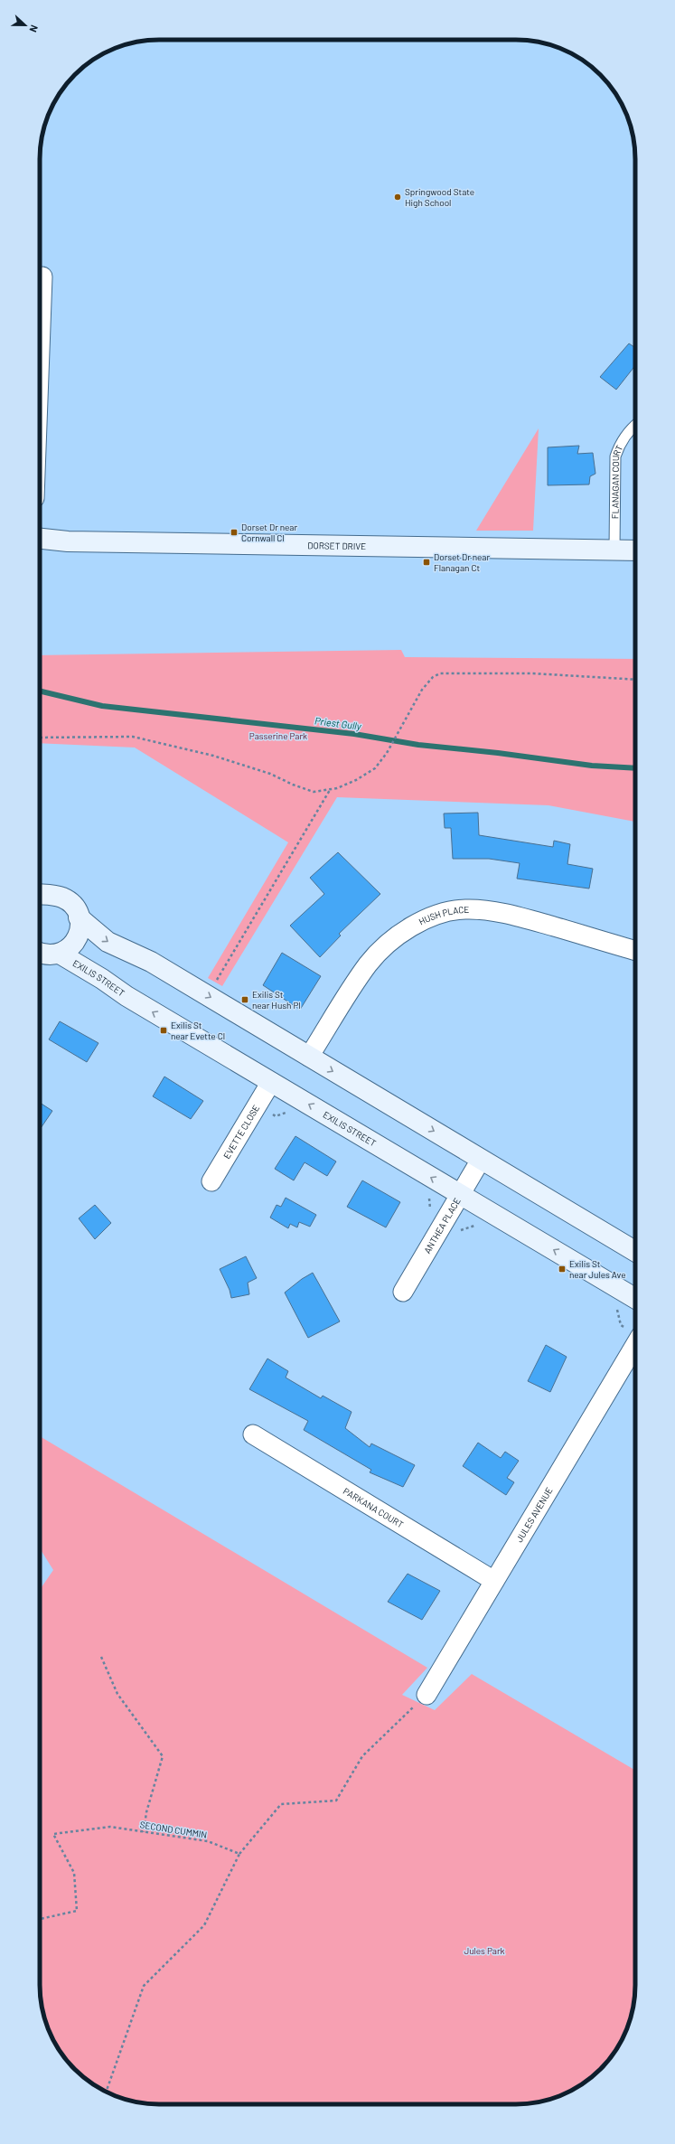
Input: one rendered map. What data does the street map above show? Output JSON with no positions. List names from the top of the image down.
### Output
{
  "streets": {
    "street": [
      "DORSET DRIVE",
      "HUSH PLACE",
      "EXILIS STREET",
      "EVETTE CLOSE",
      "ANTHEA PLACE",
      "PARKANA COURT",
      "JULES AVENUE"
    ],
    "lane": ["FLANAGAN COURT"],
    "path": ["SECOND CUMMIN"]
  },
  "crossings": [
    ["FLANAGAN COURT", "DORSET DRIVE"],
    ["EXILIS STREET", "EVETTE CLOSE"],
    ["EXILIS STREET", "ANTHEA PLACE"],
    ["PARKANA COURT", "JULES AVENUE"]
  ],
  "water": ["Priest Gully"],
  "parks": ["Passerine Park", "Jules Park"],
  "places": {
    "other": ["Springwood State High School"],
    "transit": [
      "Dorset Dr near Cornwall Cl",
      "Dorset Dr near Flanagan Ct",
      "Exilis St near Hush Pl",
      "Exilis St near Evette Cl",
      "Exilis St near Jules Ave"
    ]
  },
  "north": "right"
}
